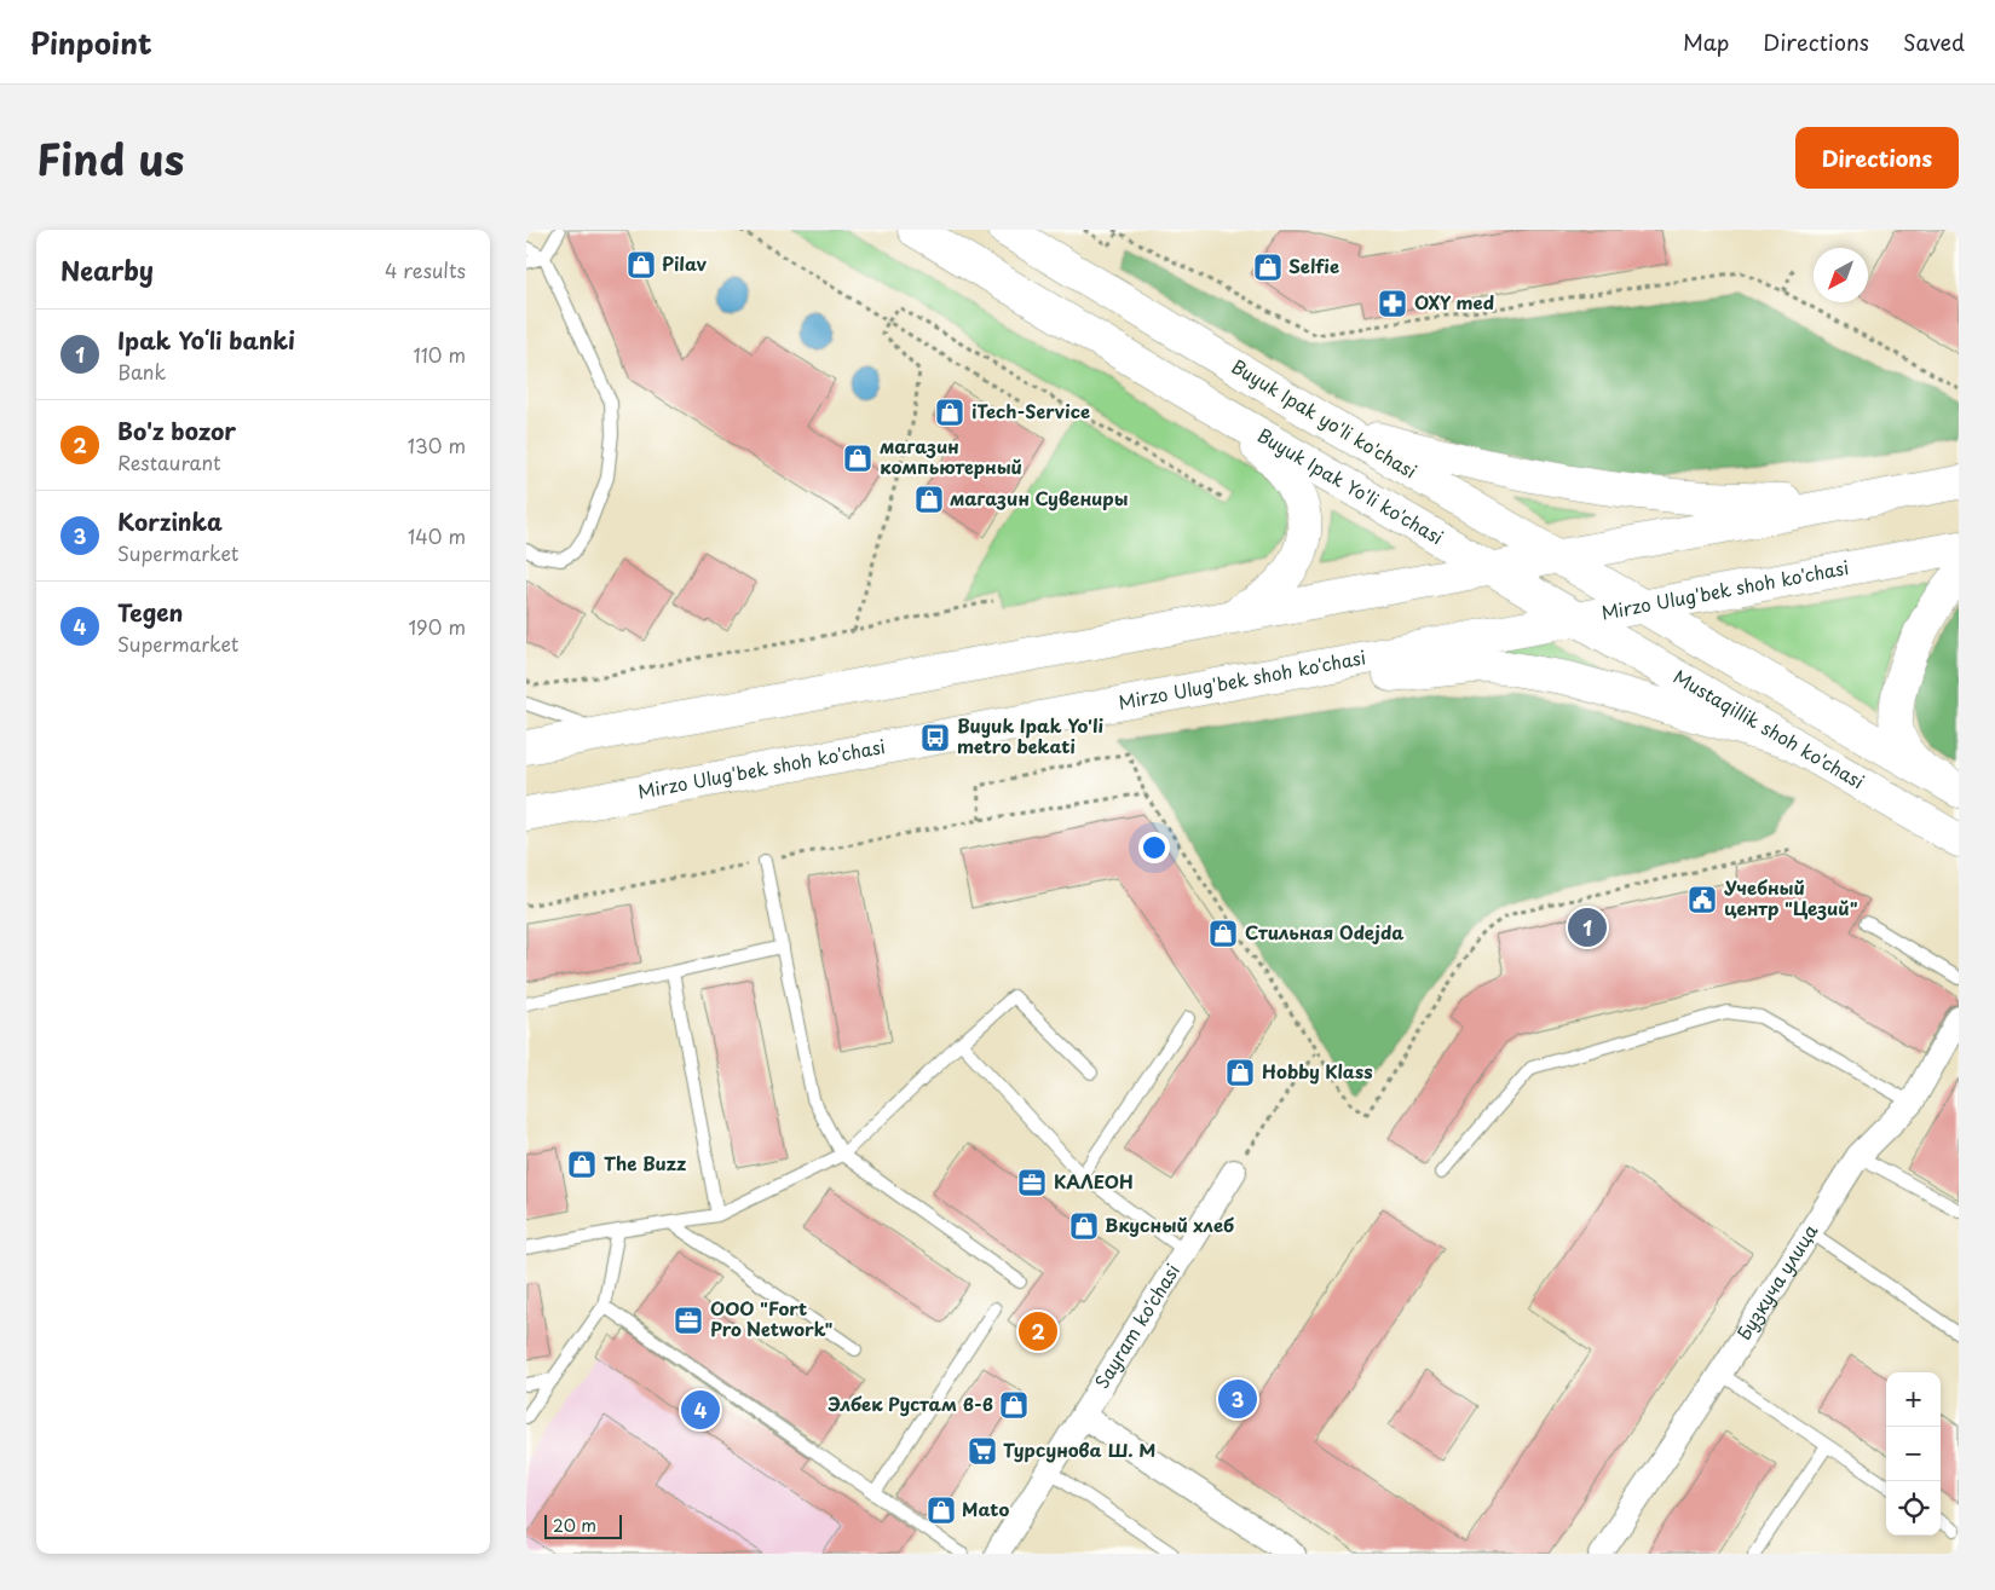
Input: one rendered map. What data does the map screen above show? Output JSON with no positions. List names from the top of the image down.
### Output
{
  "streets": {
    "main road": [
      "Buyuk Ipak yo'li ko'chasi",
      "Buyuk Ipak Yo'li ko'chasi",
      "Mirzo Ulug'bek shoh ko'chasi",
      "Mustaqillik shoh ko'chasi"
    ],
    "street": ["Бузкуча улица", "Sayram ko'chasi"]
  },
  "crossings": [
    ["Buyuk Ipak yo'li ko'chasi", "Mirzo Ulug'bek shoh ko'chasi"],
    ["Mirzo Ulug'bek shoh ko'chasi", "Mustaqillik shoh ko'chasi"]
  ],
  "places": {
    "shop": [
      "Pilav",
      "Selfie",
      "iTech-Service",
      "магазин компьютерный",
      "магазин Сувениры",
      "Стильная Odejda",
      "Hobby Klass",
      "The Buzz",
      "Вкусный хлеб",
      "Элбек Рустам в-в",
      "Mato"
    ],
    "pharmacy": ["OXY med"],
    "bus stop": ["Buyuk Ipak Yo'li metro bekati"],
    "public building": ["Учебный центр \"Цезий\""],
    "office": ["КАЛЕОН", "ООО \"Fort Pro Network\""],
    "supermarket": ["Турсунова Ш. М"]
  },
  "scale_bar": "20 m",
  "north": "bottom left",
  "page": {
    "header": "Pinpoint",
    "nav": ["Map", "Directions", "Saved"],
    "title": "Find us",
    "buttons": "Directions",
    "heading": ["Nearby", "4 results"],
    "list": [
      {
        "mark": "1",
        "name": "Ipak Yoʻli banki",
        "note": "Bank",
        "value": "110 m"
      },
      {
        "mark": "2",
        "name": "Bo'z bozor",
        "note": "Restaurant",
        "value": "130 m"
      },
      {
        "mark": "3",
        "name": "Korzinka",
        "note": "Supermarket",
        "value": "140 m"
      },
      {
        "mark": "4",
        "name": "Tegen",
        "note": "Supermarket",
        "value": "190 m"
      }
    ],
    "pins": [
      "1",
      "2",
      "3",
      "4"
    ],
    "map_buttons": ["+", "−"],
    "scale": "20 m"
  }
}
